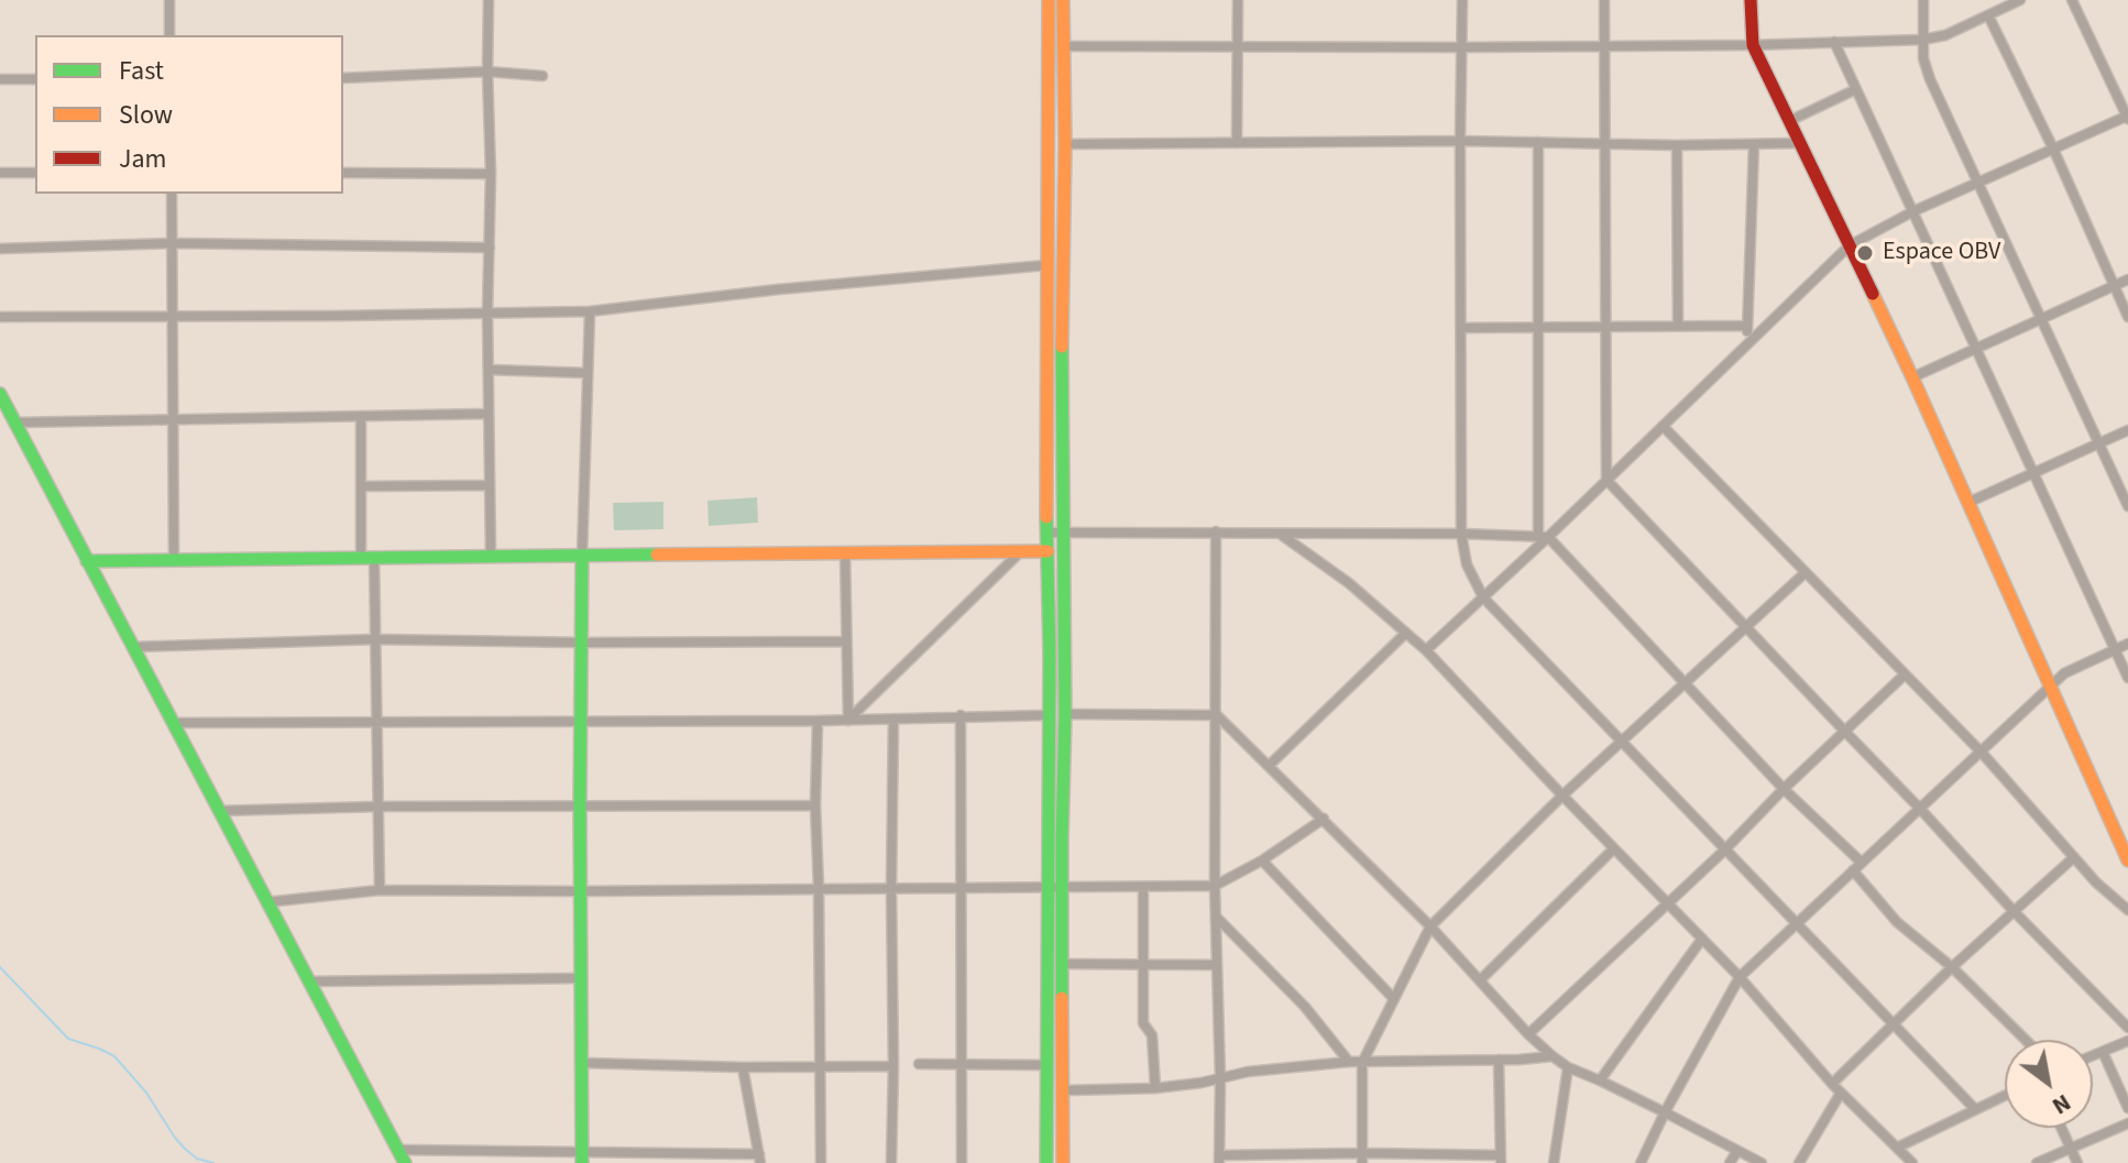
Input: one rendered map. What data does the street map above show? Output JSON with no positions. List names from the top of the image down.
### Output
{
  "places": ["Espace OBV"],
  "legend": ["Fast", "Slow", "Jam"],
  "north": "bottom right"
}
